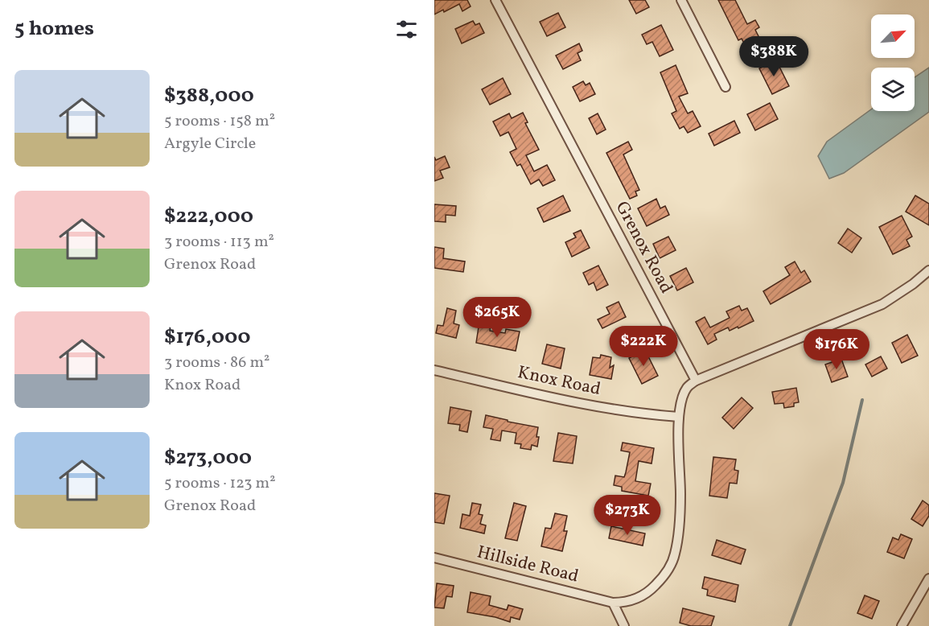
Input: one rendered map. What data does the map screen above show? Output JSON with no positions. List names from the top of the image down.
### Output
{
  "streets": {
    "street": ["Grenox Road", "Knox Road", "Hillside Road"]
  },
  "north": "top right",
  "page": {
    "heading": "5 homes",
    "price": [
      "$388K",
      "$265K",
      "$222K",
      "$176K",
      "$273K"
    ],
    "list": [
      {
        "name": "$388,000",
        "note": "5 rooms · 158 m² · Argyle Circle"
      },
      {
        "name": "$222,000",
        "note": "3 rooms · 113 m² · Grenox Road"
      },
      {
        "name": "$176,000",
        "note": "3 rooms · 86 m² · Knox Road"
      },
      {
        "name": "$273,000",
        "note": "5 rooms · 123 m² · Grenox Road"
      }
    ]
  }
}
